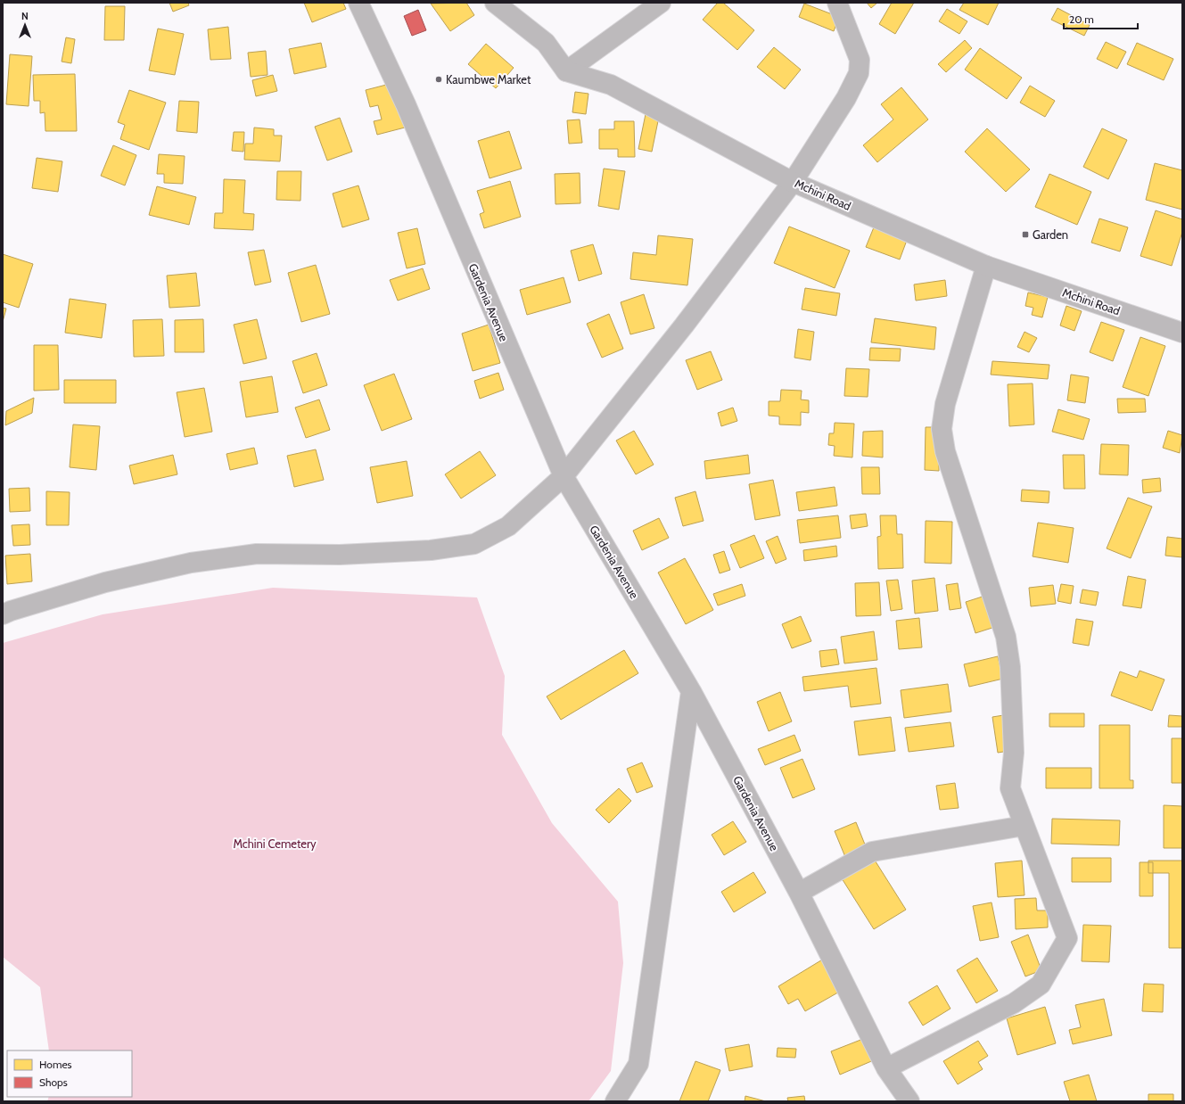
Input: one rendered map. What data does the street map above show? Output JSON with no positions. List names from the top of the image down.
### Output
{
  "streets": {
    "street": ["Mchini Road", "Gardenia Avenue"]
  },
  "parks": ["Mchini Cemetery"],
  "places": {
    "other": ["Kaumbwe Market"],
    "transit": ["Garden"]
  },
  "legend": ["Homes", "Shops"],
  "scale_bar": "20 m",
  "north": "top"
}
